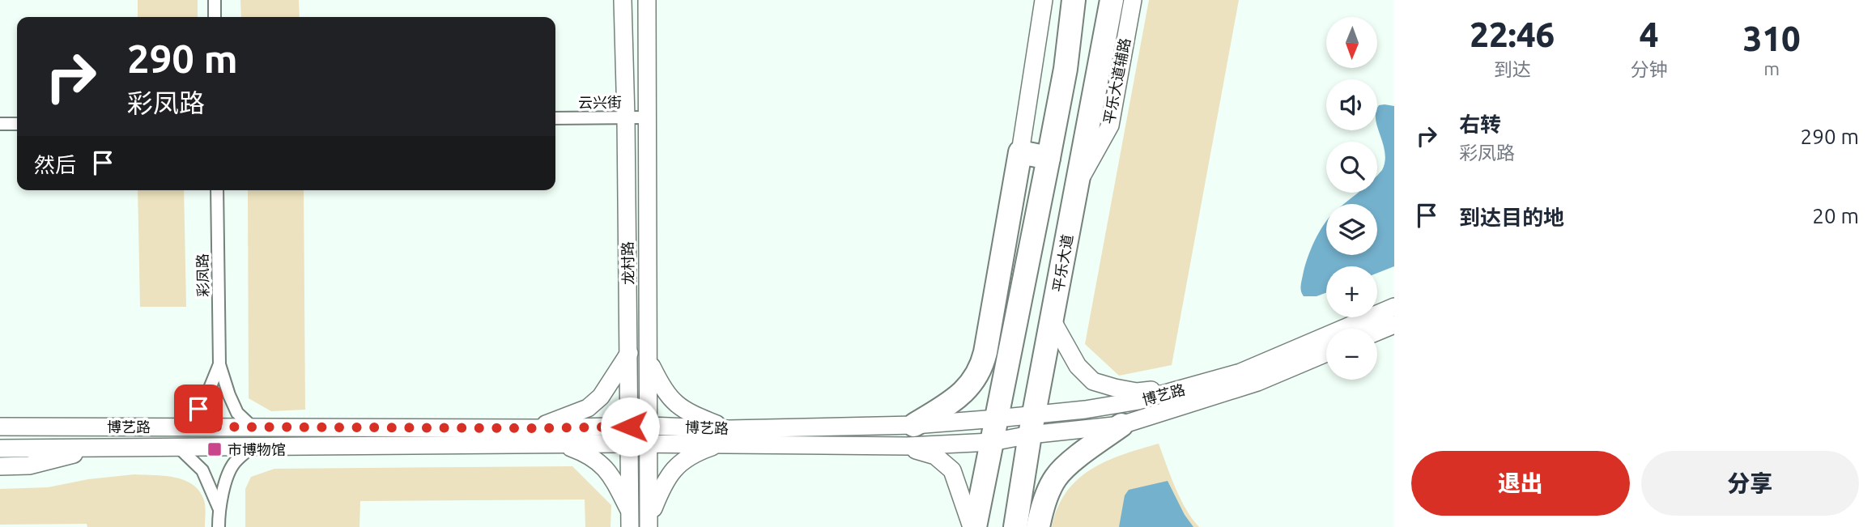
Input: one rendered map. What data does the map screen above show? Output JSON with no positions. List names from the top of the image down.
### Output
{
  "streets": {
    "highway": ["平乐大道"],
    "main road": ["平乐大道辅路", "龙村路", "博艺路"],
    "street": ["云兴街", "彩凤路"]
  },
  "crossings": [
    ["平乐大道辅路", "平乐大道"],
    ["云兴街", "龙村路"],
    ["龙村路", "博艺路"],
    ["平乐大道", "博艺路"],
    ["彩凤路", "博艺路"]
  ],
  "places": {
    "transit": ["市博物馆"]
  },
  "north": "bottom",
  "page": {
    "eta": [
      "22:46",
      "到达",
      "4",
      "分钟",
      "310",
      "m"
    ],
    "map_buttons": ["+", "−"],
    "turn": ["290 m", "彩凤路"],
    "list": [
      {
        "name": "右转",
        "note": "彩凤路",
        "value": "290 m"
      },
      {
        "name": "到达目的地",
        "value": "20 m"
      }
    ],
    "then": "然后",
    "buttons": ["退出", "分享"]
  }
}
